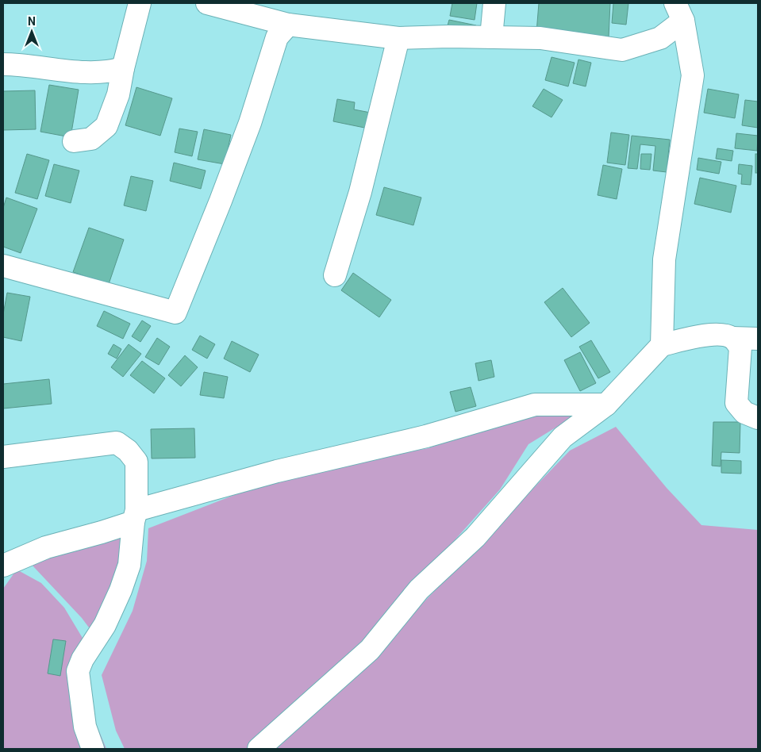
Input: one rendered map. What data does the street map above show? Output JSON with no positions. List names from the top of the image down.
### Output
{
  "north": "top"
}
